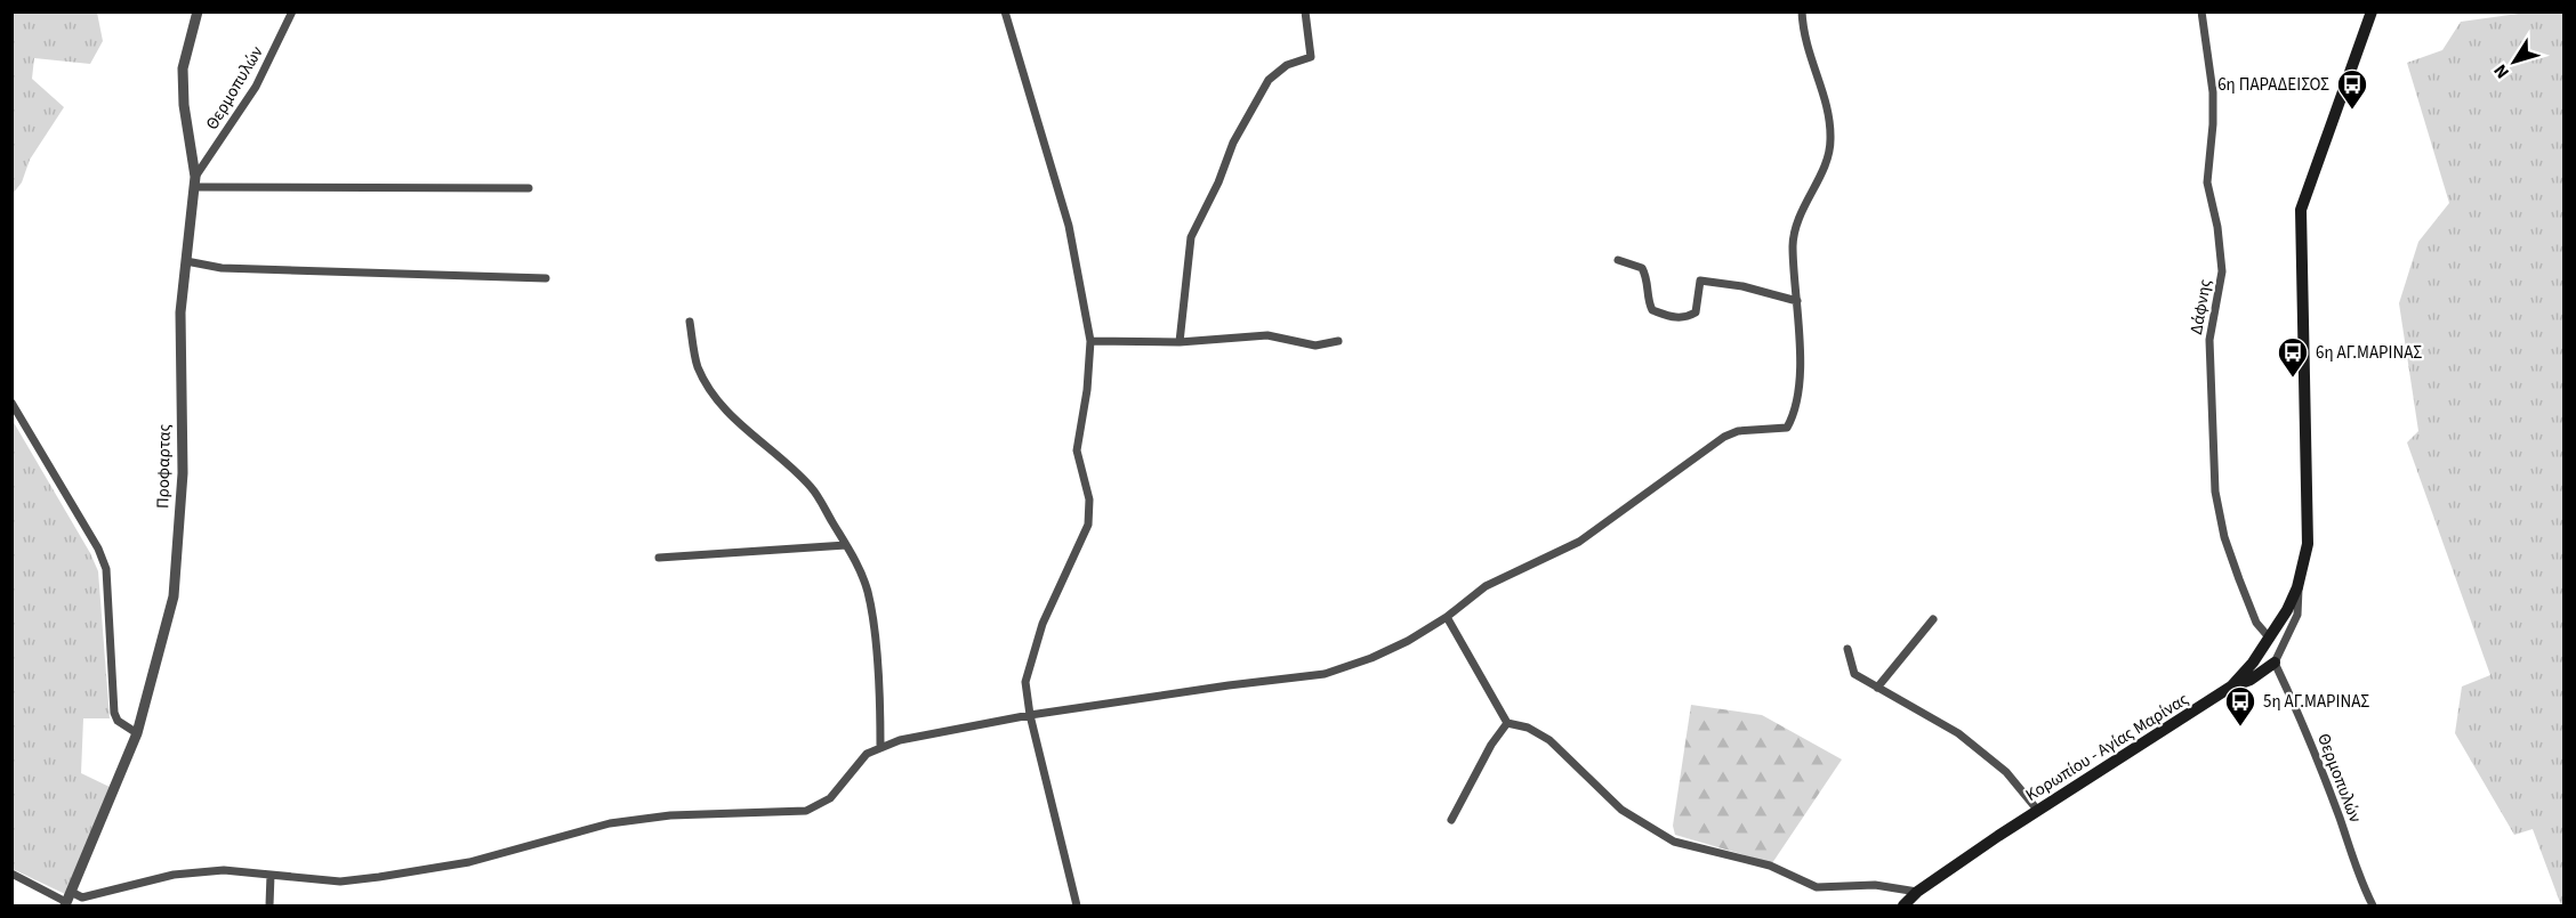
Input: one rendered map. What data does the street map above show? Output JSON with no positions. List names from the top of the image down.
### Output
{
  "streets": {
    "main road": ["Κορωπίου - Αγίας Μαρίνας"],
    "street": ["Θερμοπυλών", "Δάφνης", "Προφαρτας"]
  },
  "crossings": [
    ["Θερμοπυλών", "Προφαρτας"],
    ["Δάφνης", "Κορωπίου - Αγίας Μαρίνας"]
  ],
  "places": {
    "bus stop": ["6η ΠΑΡΑΔΕΙΣΟΣ", "6η ΑΓ.ΜΑΡΙΝΑΣ", "5η ΑΓ.ΜΑΡΙΝΑΣ"]
  },
  "north": "bottom left"
}
